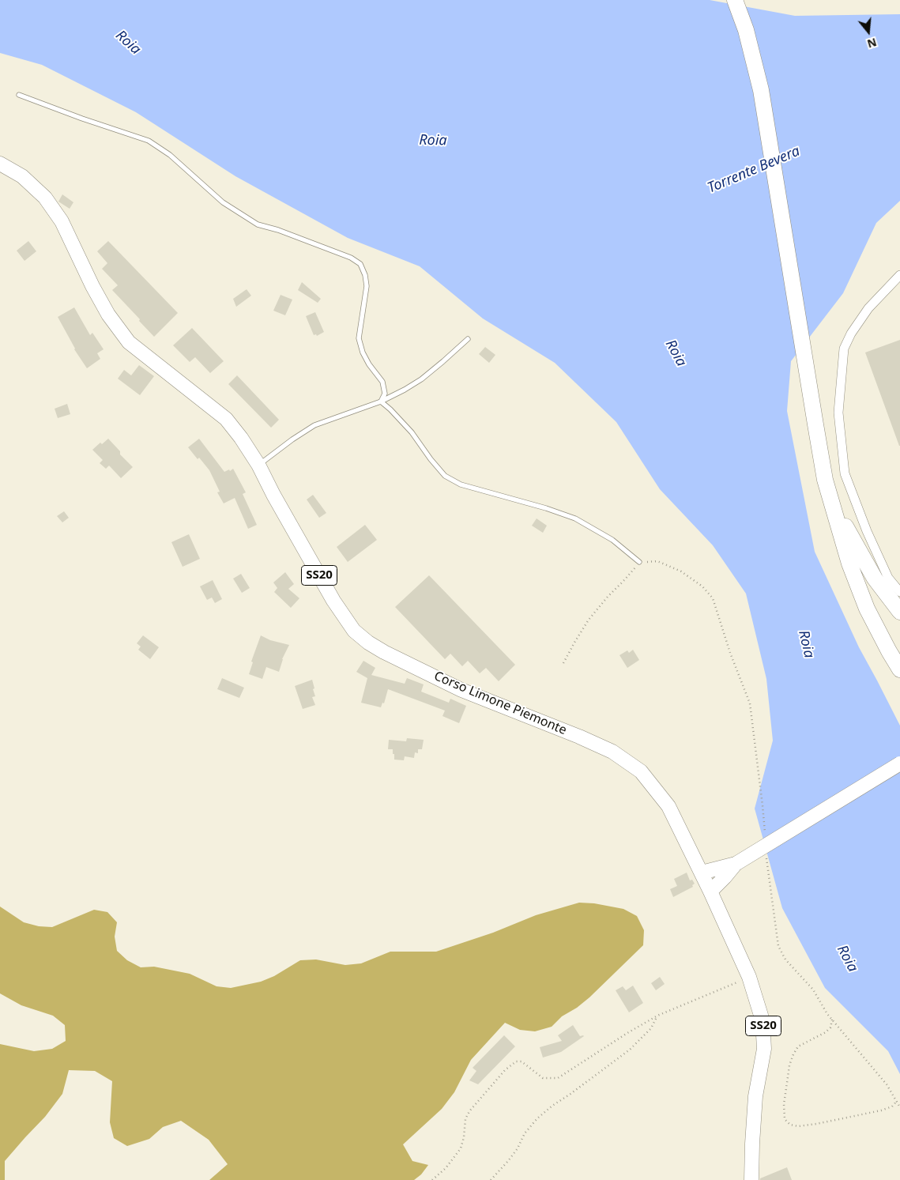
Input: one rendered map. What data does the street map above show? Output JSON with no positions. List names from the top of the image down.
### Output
{
  "streets": {
    "main road": ["SS20", "Corso Limone Piemonte"]
  },
  "crossings": [
    ["SS20", "Corso Limone Piemonte"]
  ],
  "water": ["Roia", "Torrente Bevera"],
  "north": "bottom"
}
